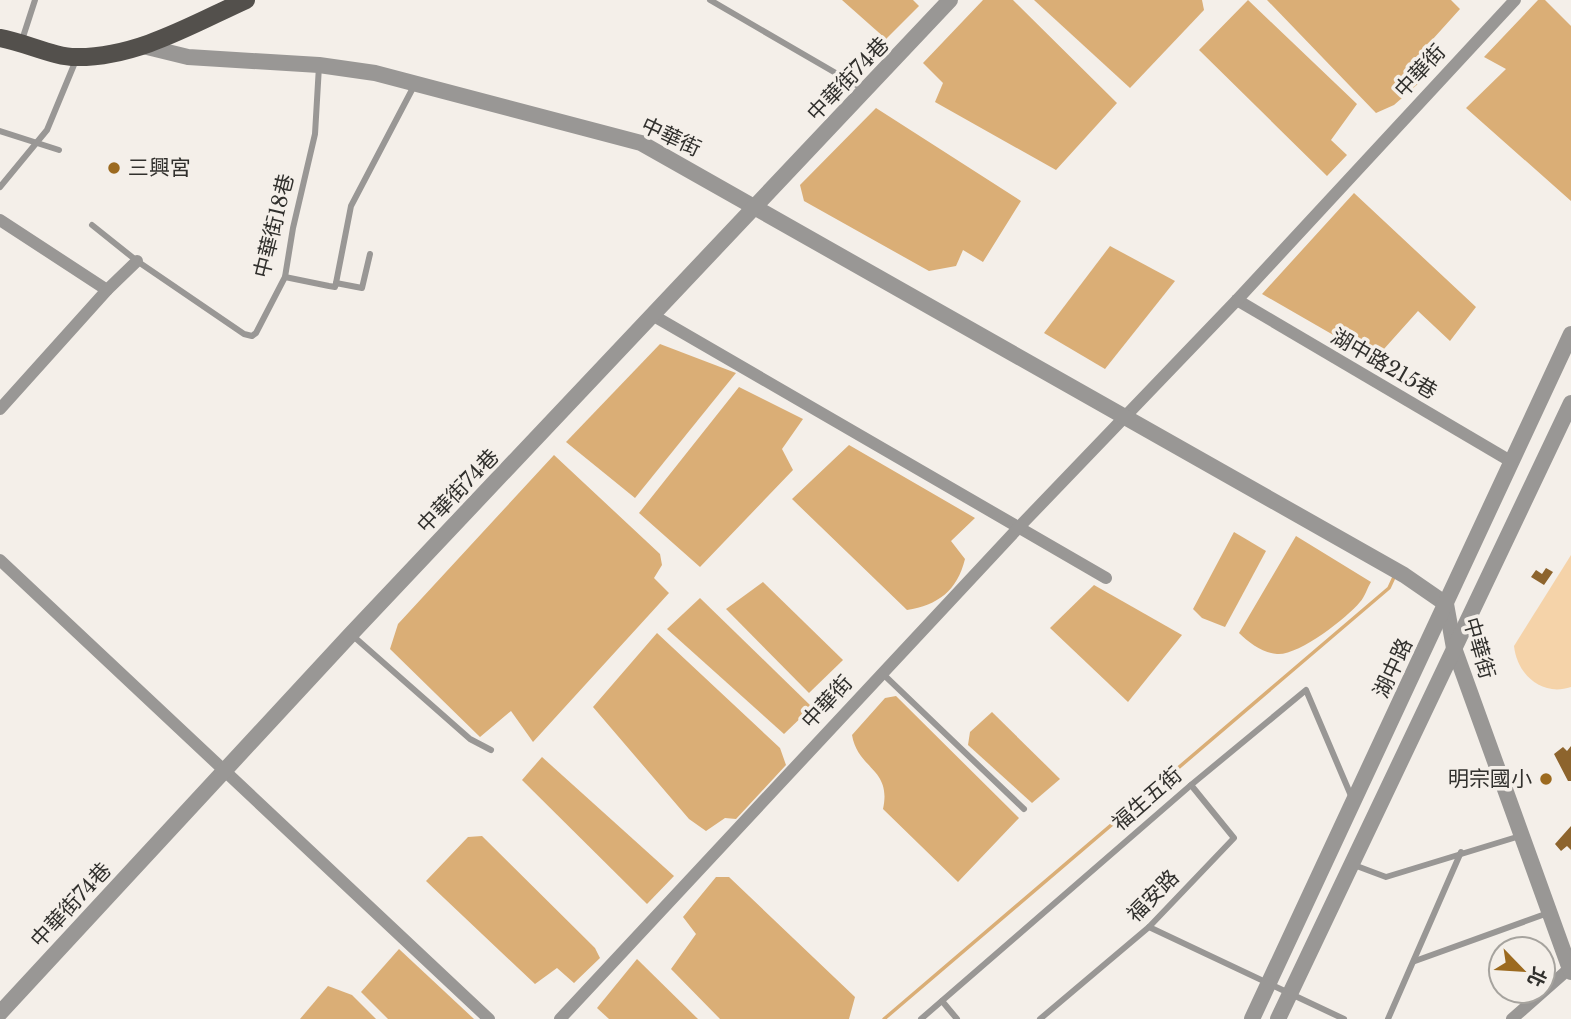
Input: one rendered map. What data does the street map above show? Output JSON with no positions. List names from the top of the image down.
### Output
{
  "streets": {
    "street": [
      "中華街",
      "中華街74巷",
      "湖中路215巷",
      "湖中路"
    ],
    "lane": ["中華街18巷", "福生五街", "福安路"]
  },
  "crossings": [
    ["中華街", "中華街74巷"],
    ["中華街", "中華街18巷"],
    ["中華街", "湖中路215巷"],
    ["中華街", "湖中路"],
    ["湖中路215巷", "湖中路"],
    ["湖中路", "福生五街"],
    ["福生五街", "福安路"]
  ],
  "places": ["三興宮", "明宗國小"],
  "north": "bottom right"
}
